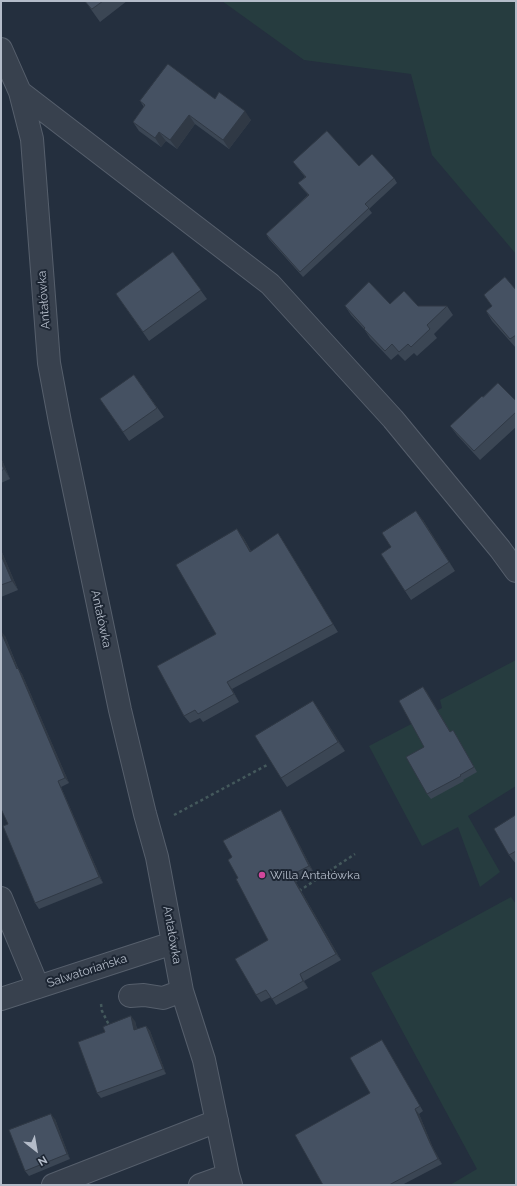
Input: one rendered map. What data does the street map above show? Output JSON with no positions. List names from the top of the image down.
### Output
{
  "streets": {
    "street": ["Antałówka", "Salwatoriańska"]
  },
  "crossings": [
    ["Antałówka", "Salwatoriańska"]
  ],
  "places": ["Willa Antałówka"],
  "north": "bottom right"
}
